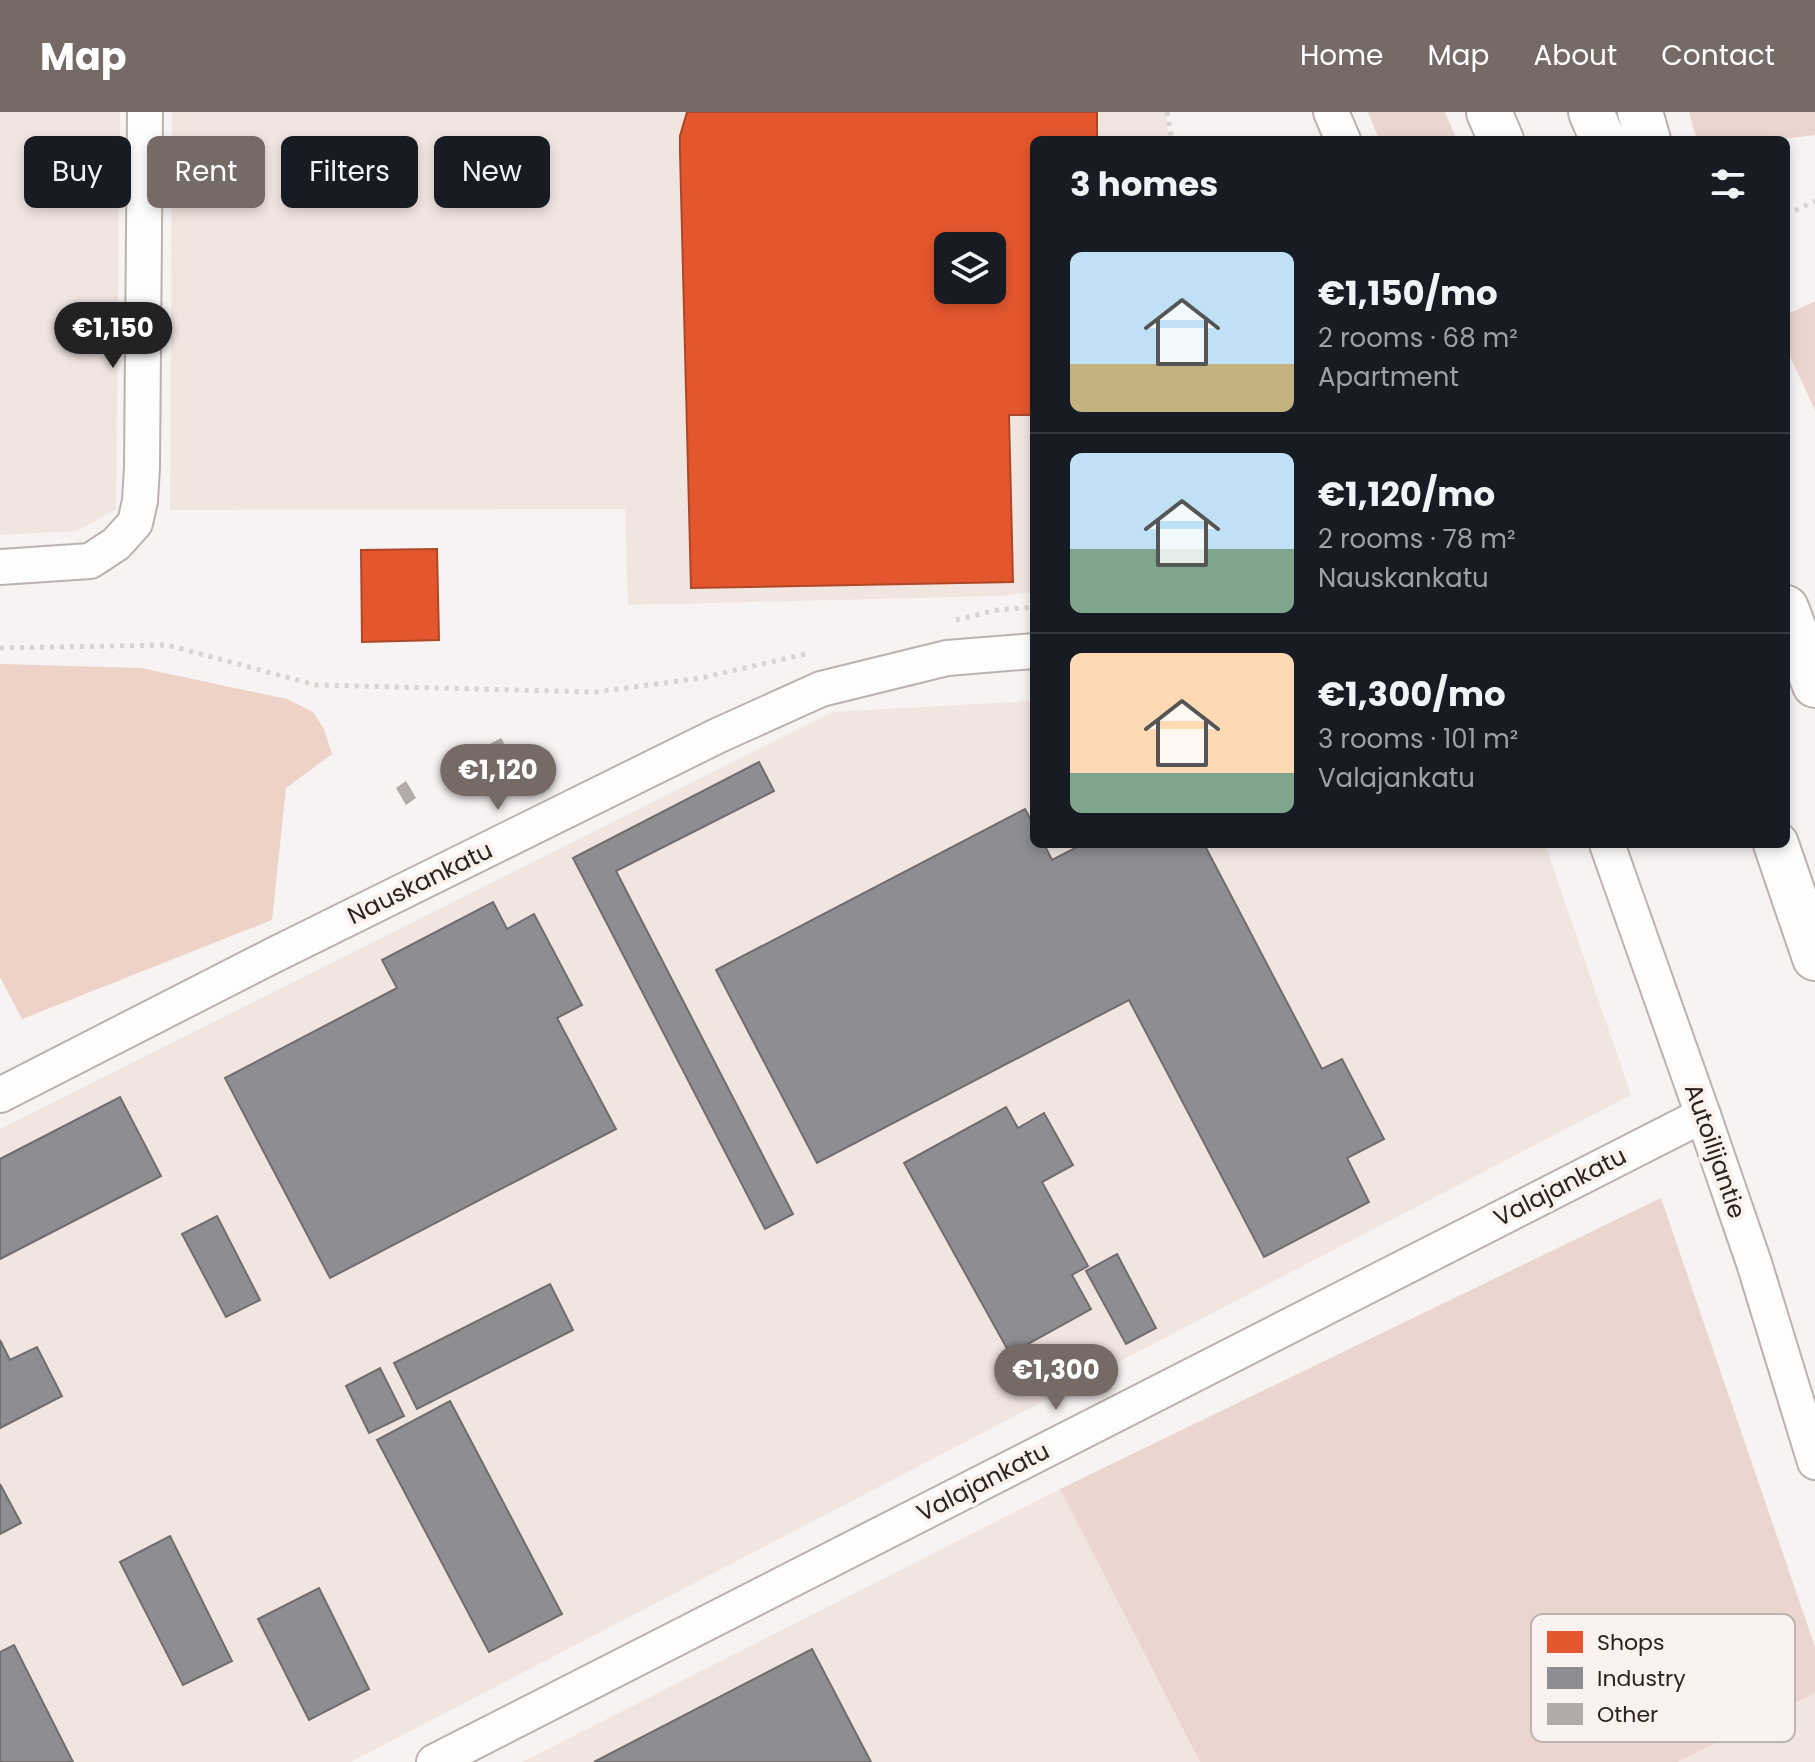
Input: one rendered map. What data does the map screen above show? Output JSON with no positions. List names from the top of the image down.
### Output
{
  "streets": {
    "street": ["Nauskankatu", "Autoilijantie", "Valajankatu"]
  },
  "crossings": [
    ["Autoilijantie", "Valajankatu"]
  ],
  "legend": ["Shops", "Industry", "Other"],
  "page": {
    "header": "Map",
    "nav": [
      "Home",
      "Map",
      "About",
      "Contact"
    ],
    "chip": [
      "Buy",
      "Rent",
      "Filters",
      "New"
    ],
    "heading": "3 homes",
    "list": [
      {
        "name": "€1,150/mo",
        "note": "2 rooms · 68 m² · Apartment"
      },
      {
        "name": "€1,120/mo",
        "note": "2 rooms · 78 m² · Nauskankatu"
      },
      {
        "name": "€1,300/mo",
        "note": "3 rooms · 101 m² · Valajankatu"
      }
    ],
    "price": ["€1,150", "€1,120", "€1,300"]
  }
}
